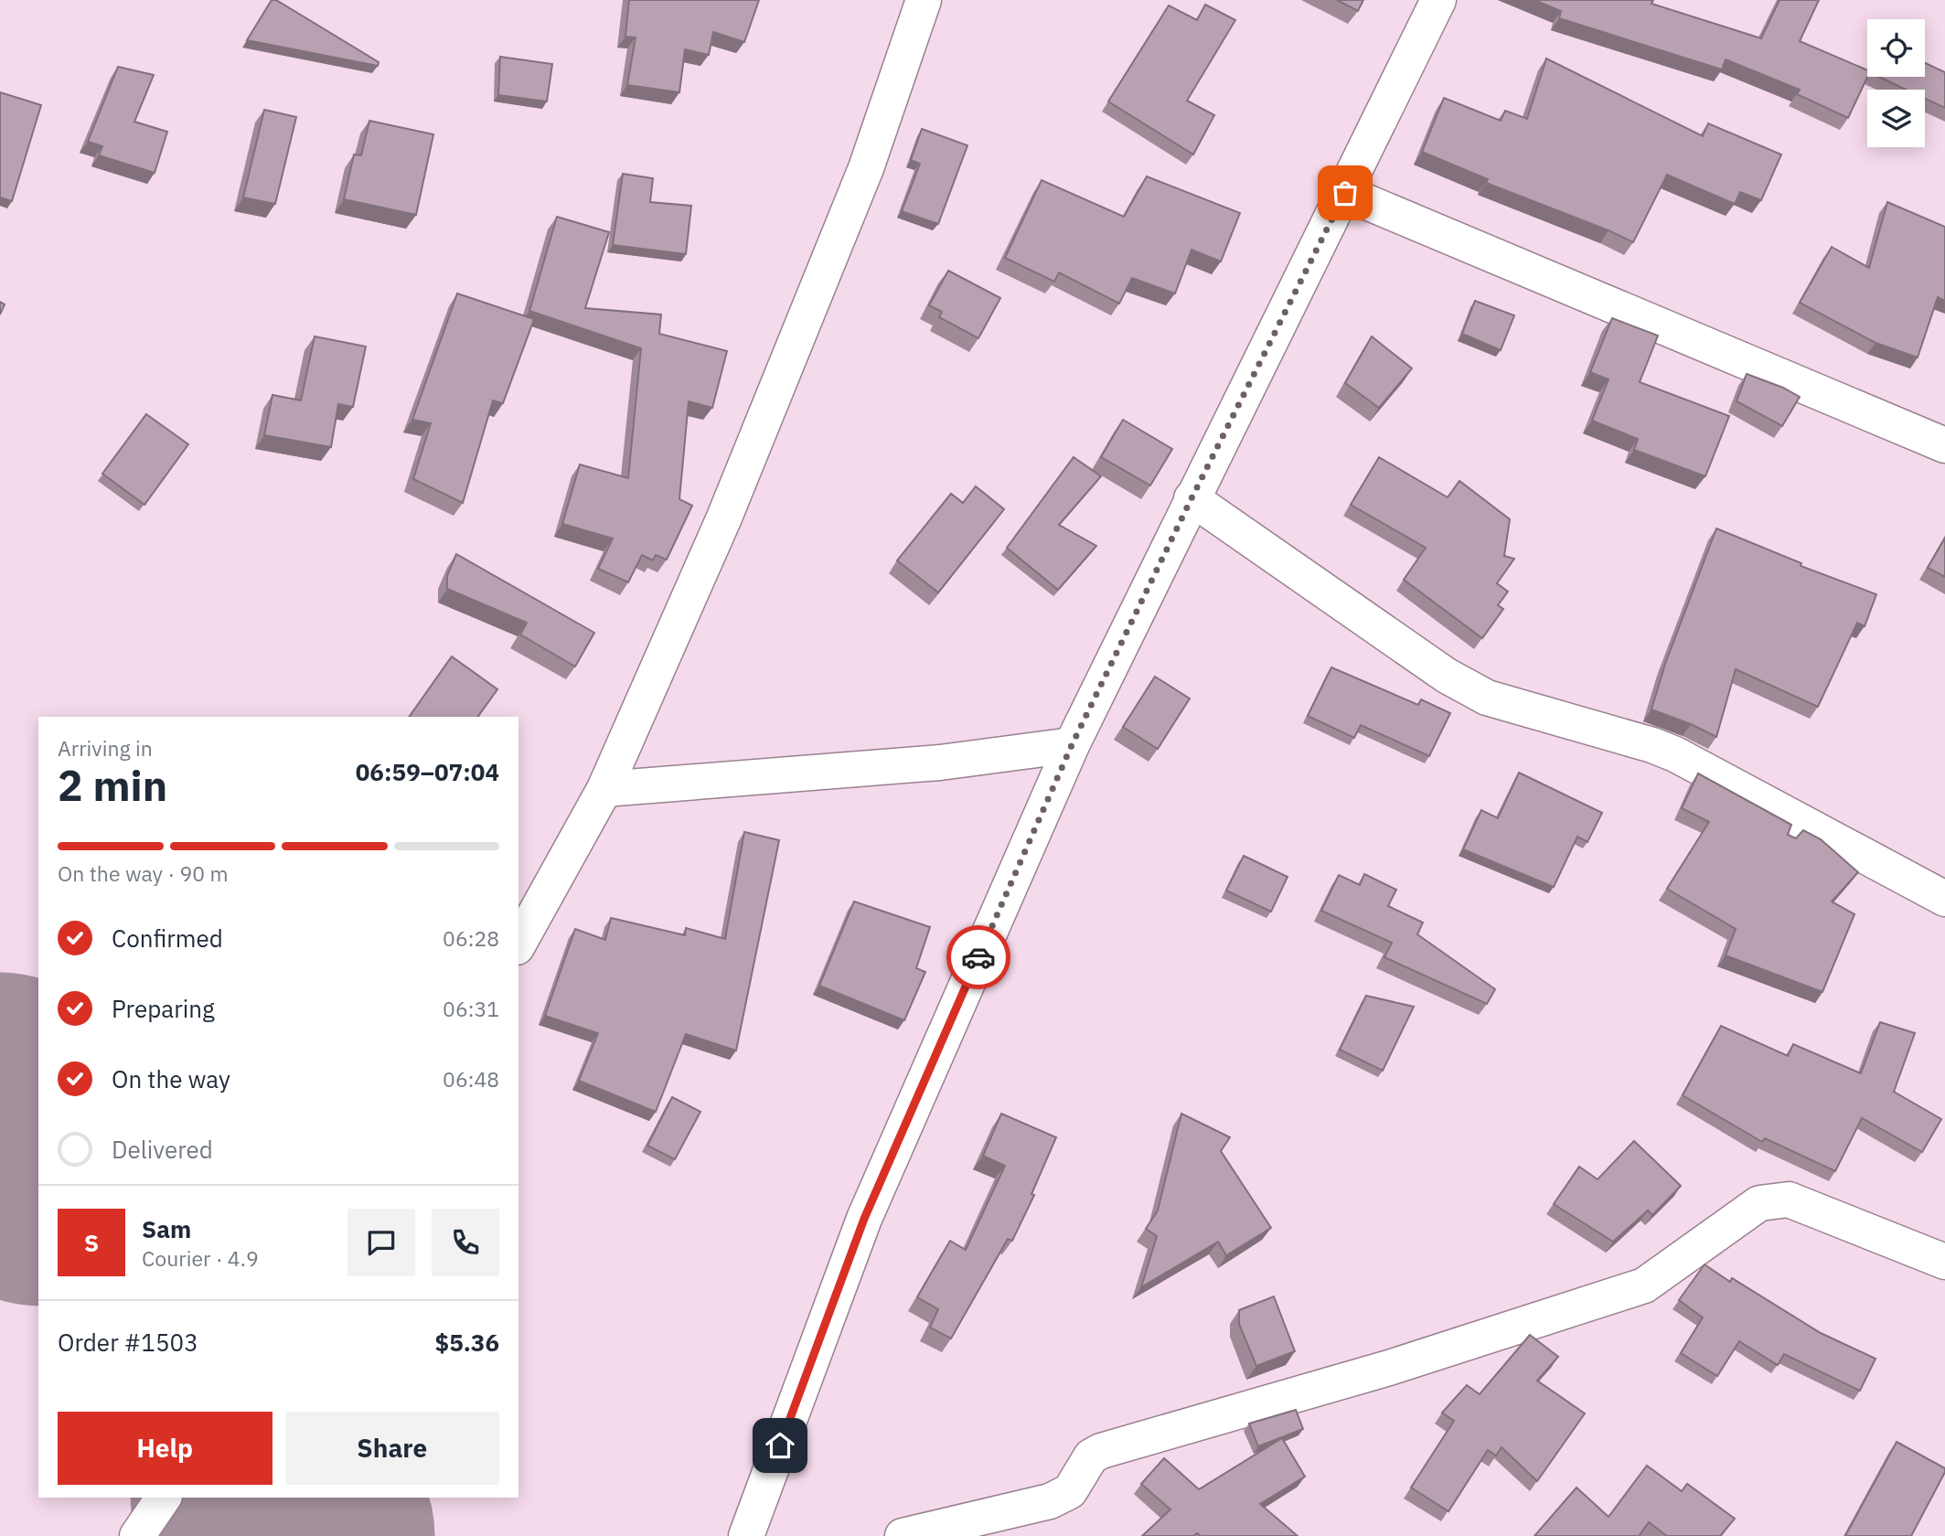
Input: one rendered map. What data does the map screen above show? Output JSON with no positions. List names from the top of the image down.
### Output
{
  "page": {
    "heading": ["2 min", "Arriving in", "06:59–07:04"],
    "panel": [
      "Sam",
      "Courier · 4.9",
      "Order #1503",
      "$5.36"
    ],
    "bar": "On the way · 90 m",
    "list": [
      ["Confirmed", "06:28"],
      ["Preparing", "06:31"],
      ["On the way", "06:48"],
      "Delivered"
    ],
    "round": "S",
    "buttons": ["Help", "Share"]
  }
}
